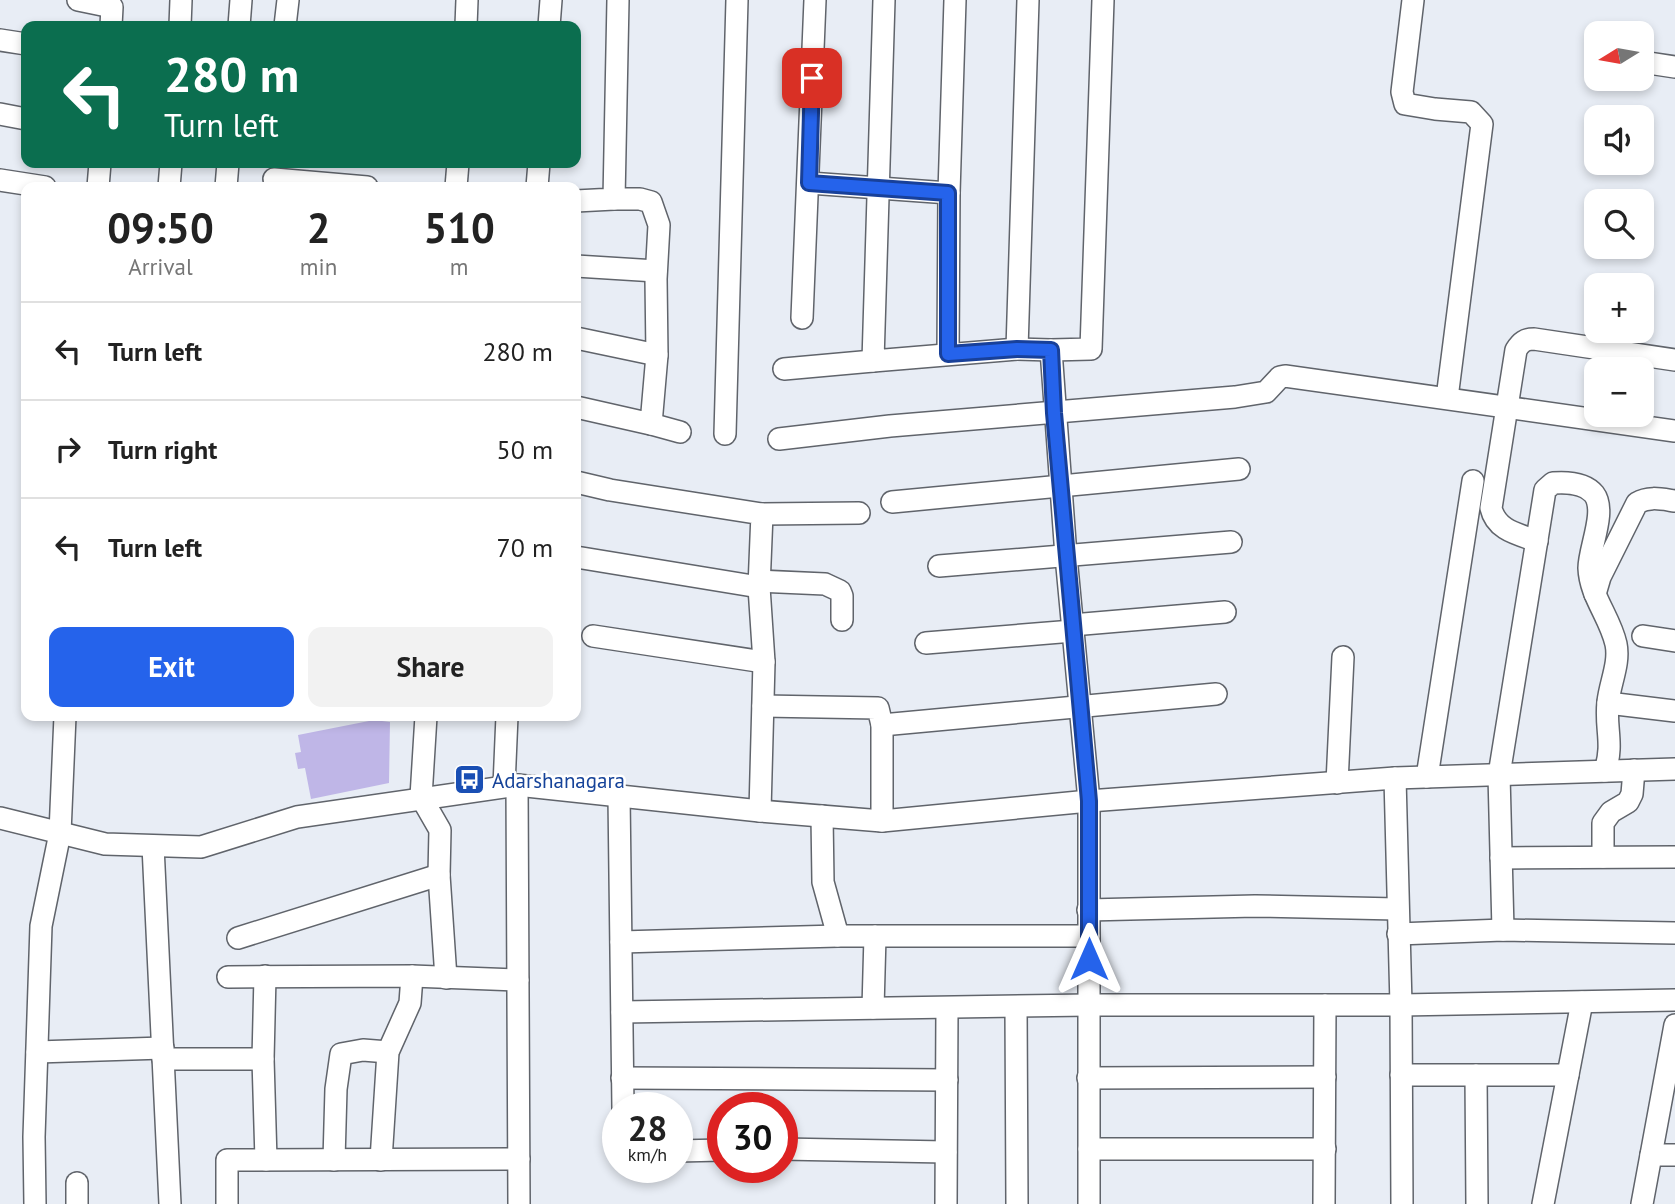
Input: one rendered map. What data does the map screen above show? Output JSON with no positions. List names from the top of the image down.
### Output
{
  "places": {
    "bus stop": ["Adarshanagara"]
  },
  "north": "left",
  "page": {
    "map_buttons": ["+", "−"],
    "turn": ["280 m", "Turn left"],
    "eta": [
      "09:50",
      "Arrival",
      "2",
      "min",
      "510",
      "m"
    ],
    "list": [
      {
        "name": "Turn left",
        "value": "280 m"
      },
      {
        "name": "Turn right",
        "value": "50 m"
      },
      {
        "name": "Turn left",
        "value": "70 m"
      }
    ],
    "buttons": ["Exit", "Share"],
    "speed": "28 km/h",
    "limit": "30"
  }
}
